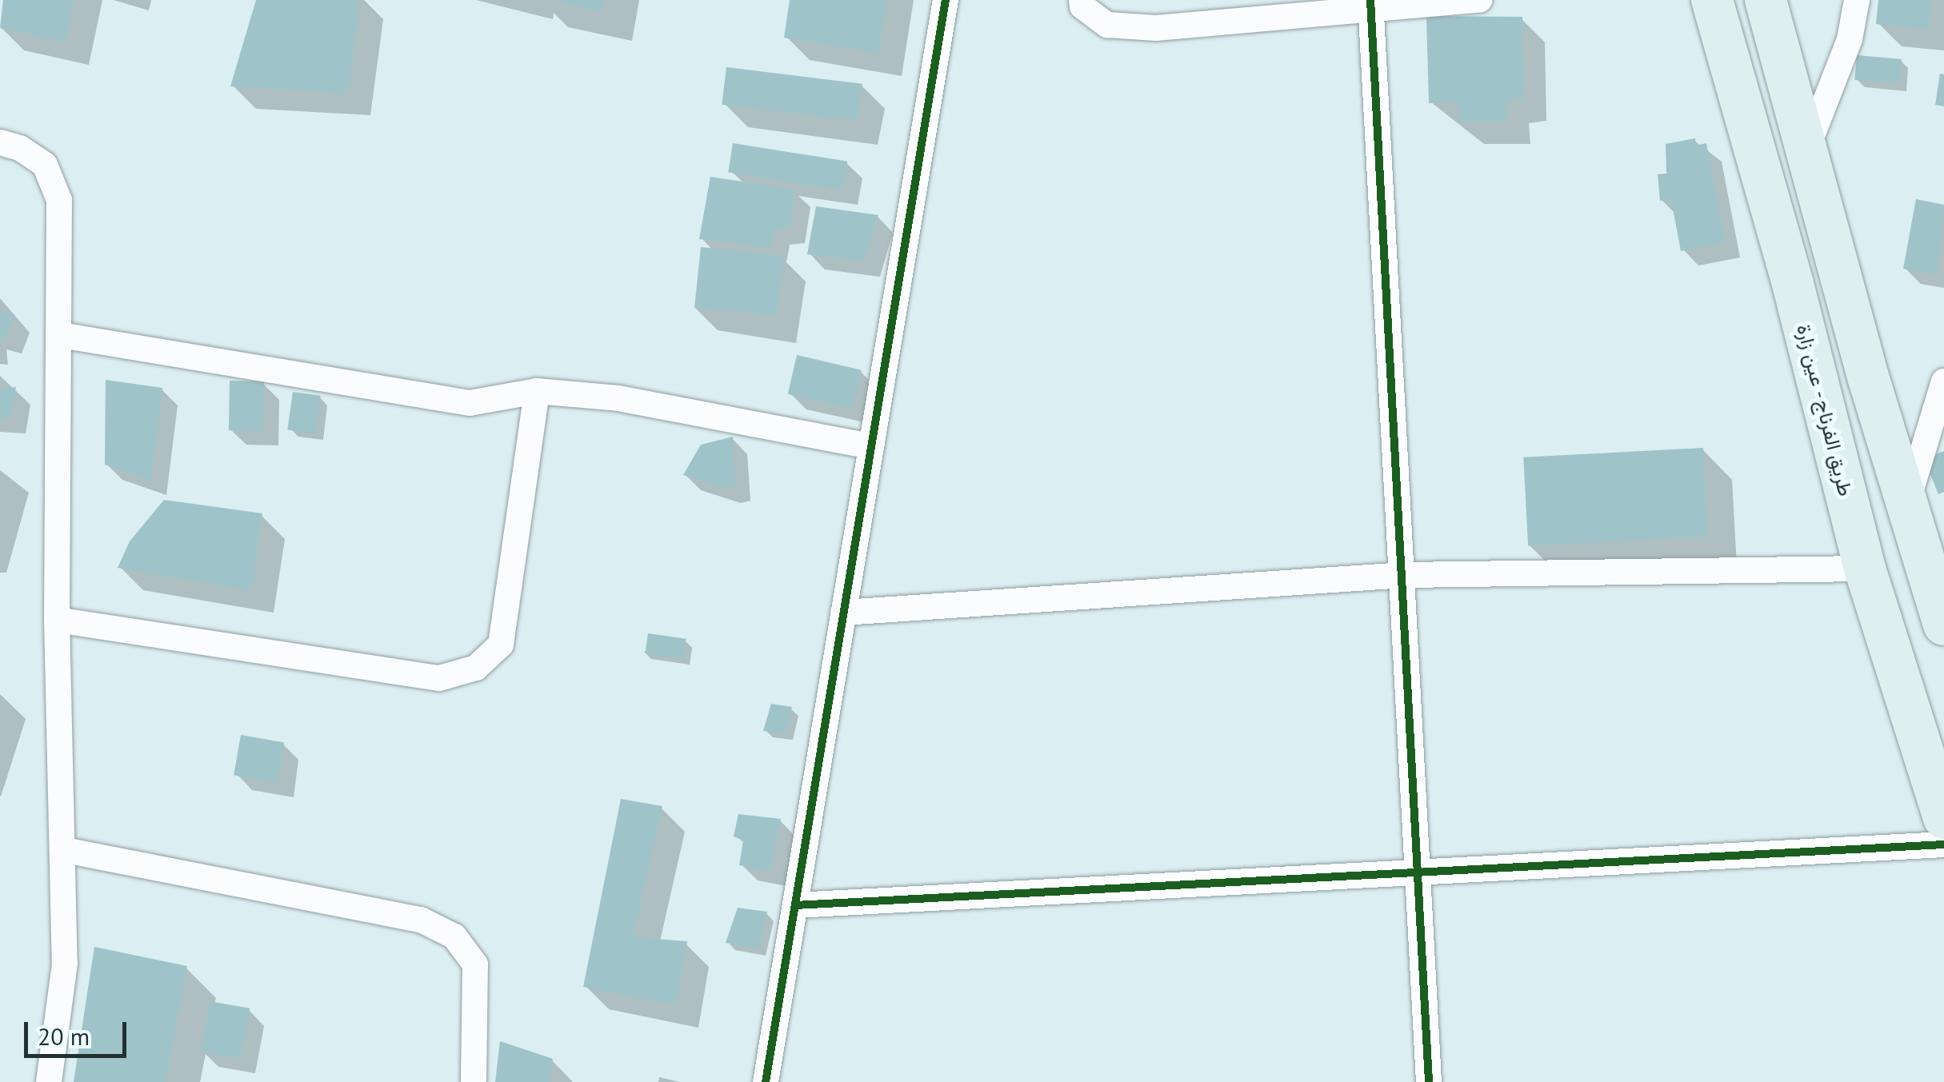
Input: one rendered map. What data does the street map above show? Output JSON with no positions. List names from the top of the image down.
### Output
{
  "streets": {
    "main road": ["طريق الفرناج - عين زارة"]
  },
  "scale_bar": "20 m"
}
